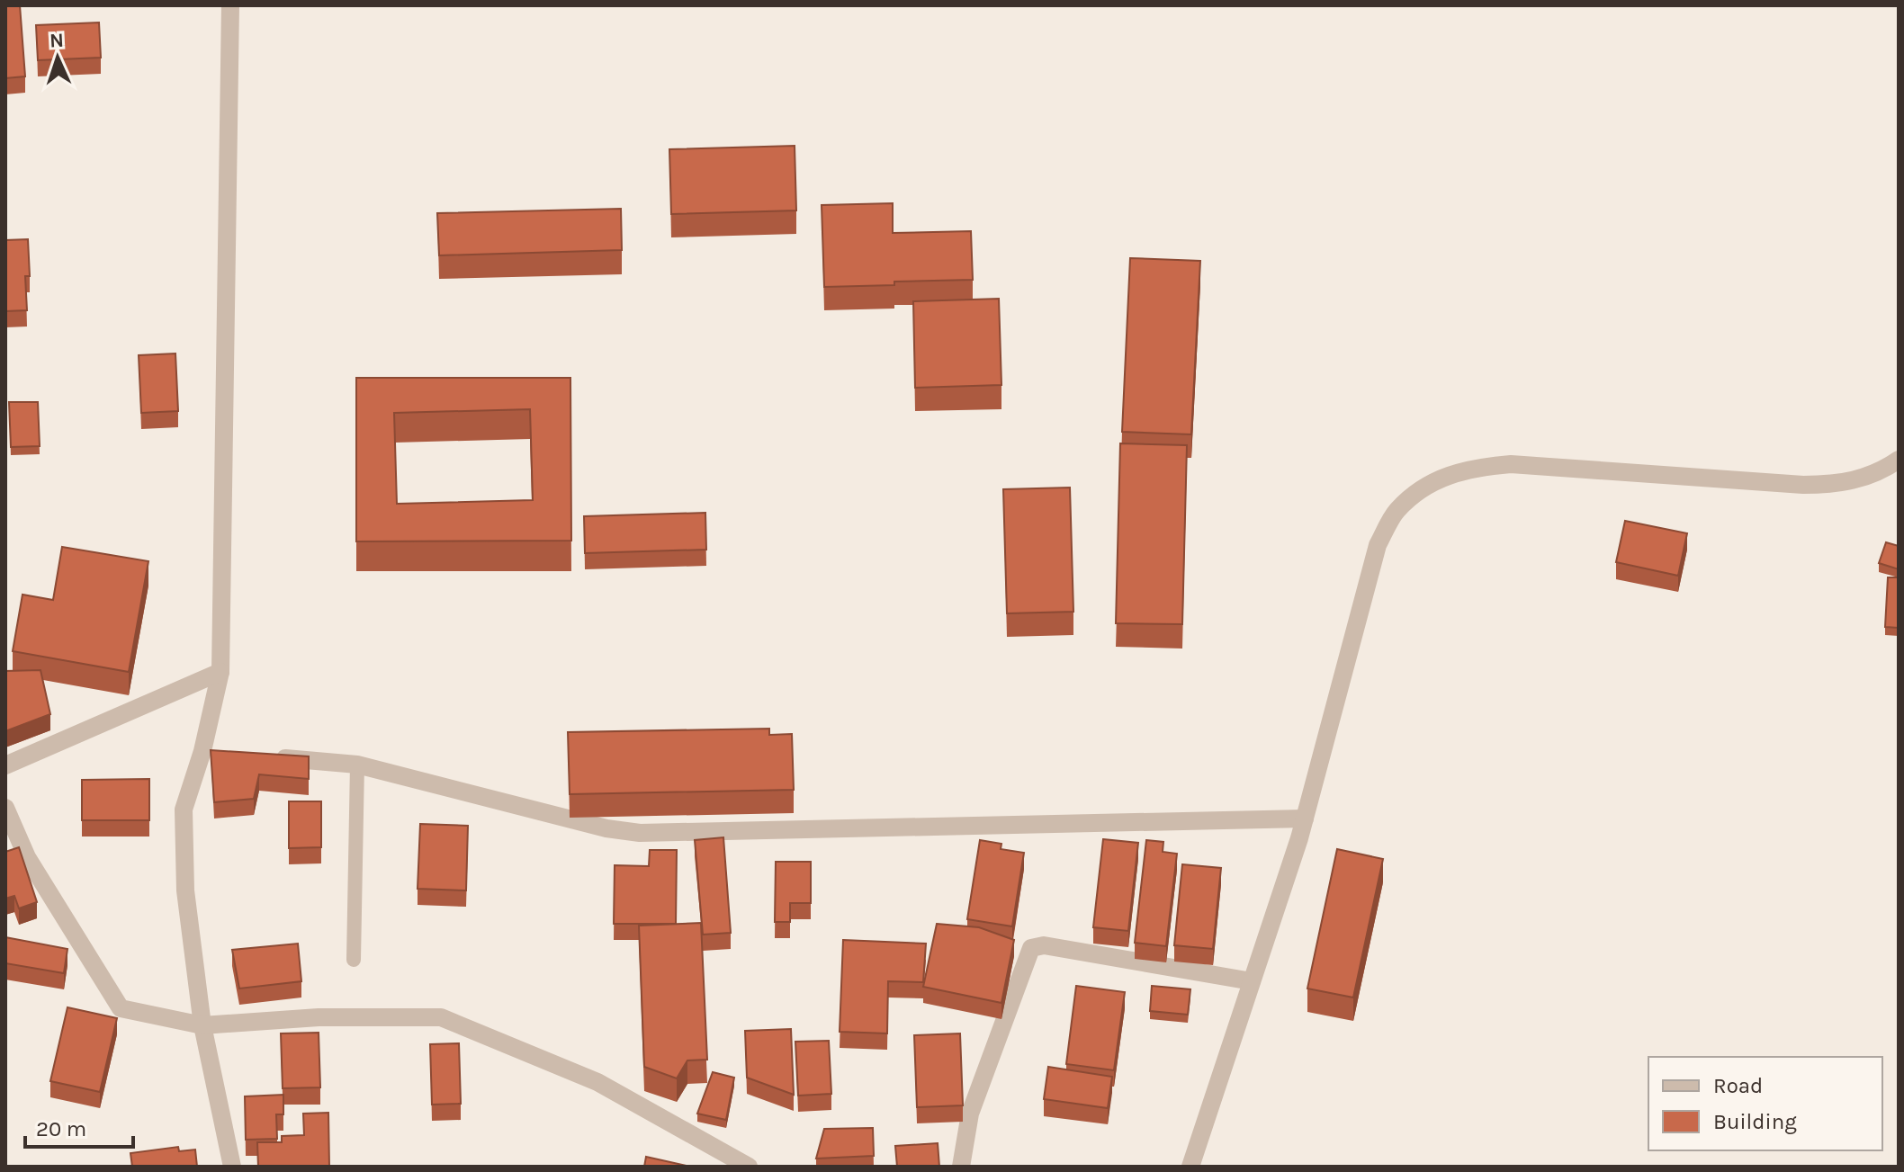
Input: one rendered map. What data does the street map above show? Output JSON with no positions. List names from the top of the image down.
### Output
{
  "legend": ["Road", "Building"],
  "scale_bar": "20 m",
  "north": "top"
}
